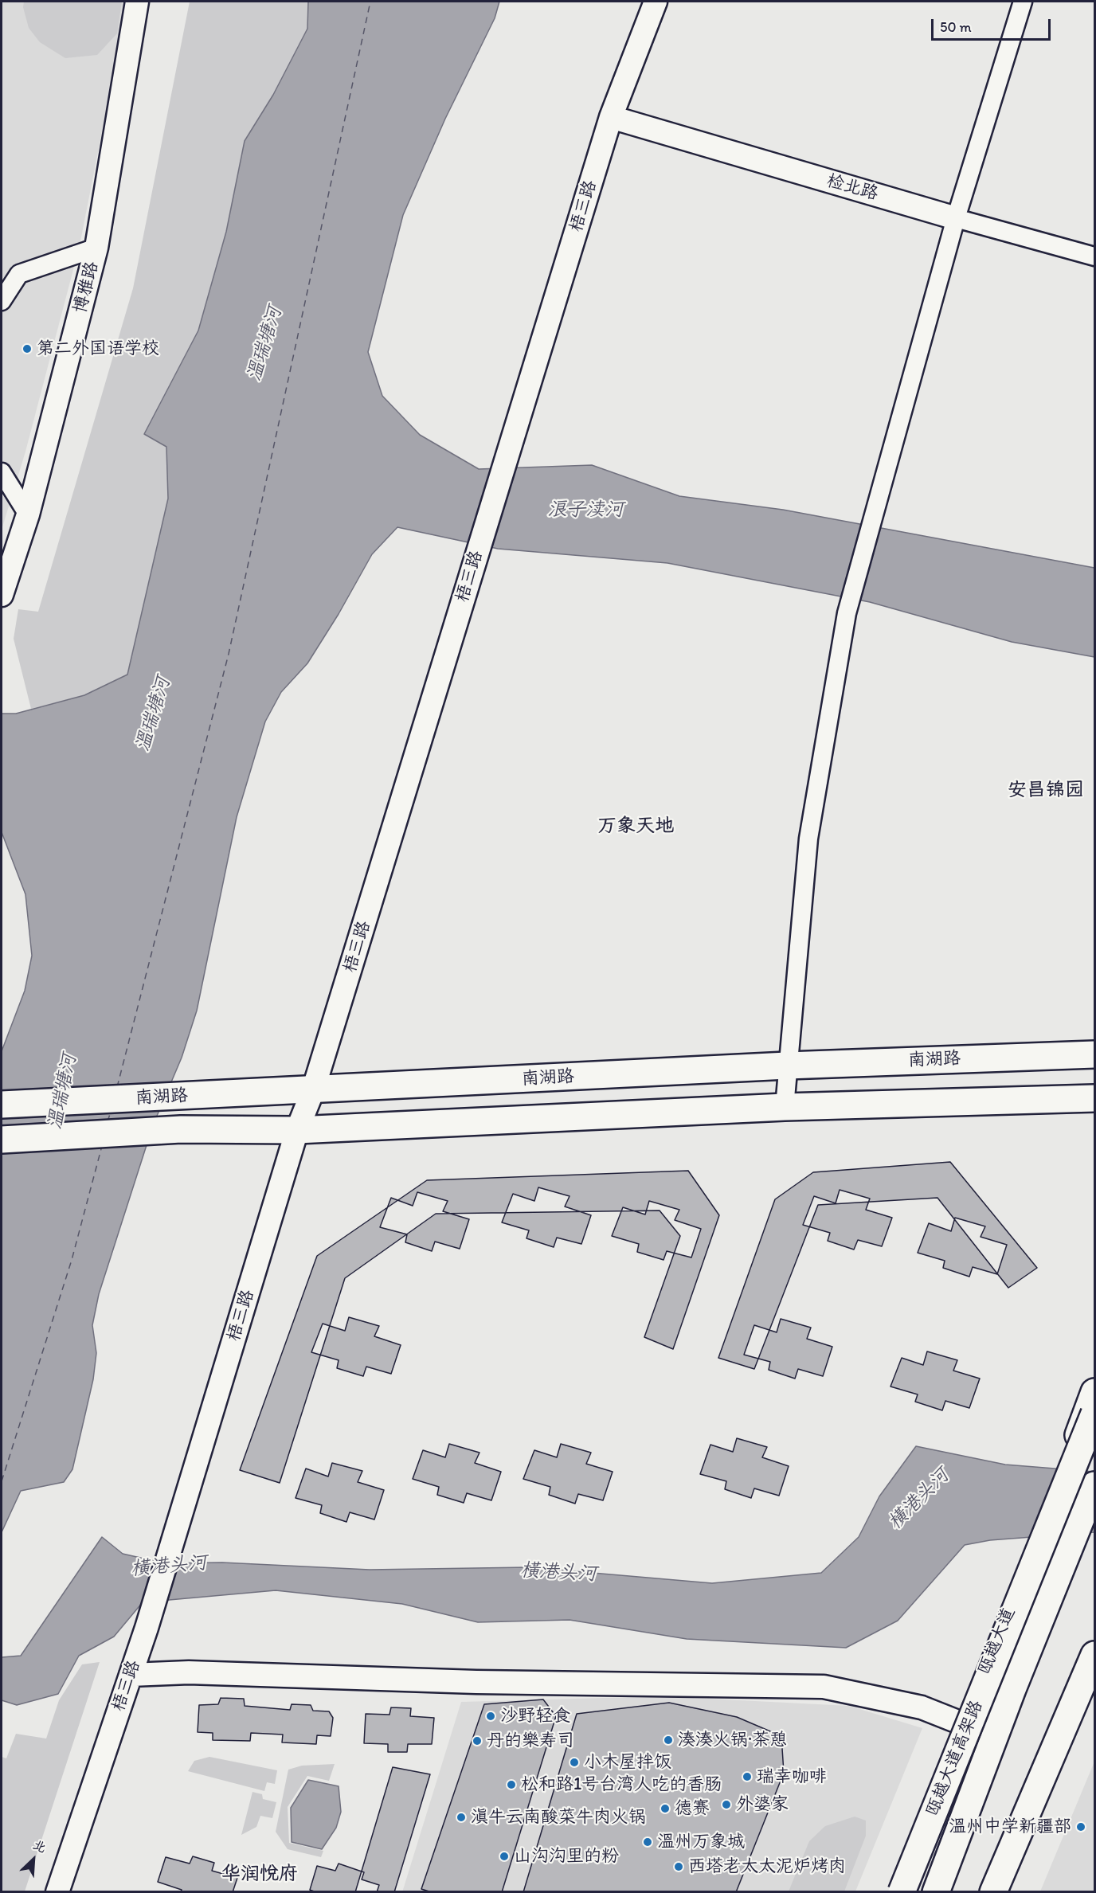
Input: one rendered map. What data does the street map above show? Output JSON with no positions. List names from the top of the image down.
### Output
{
  "streets": {
    "main road": ["南湖路", "瓯越大道", "瓯越大道高架路"],
    "street": ["检北路", "梧三路", "博雅路"]
  },
  "crossings": [
    ["检北路", "梧三路"],
    ["梧三路", "南湖路"],
    ["瓯越大道", "瓯越大道高架路"]
  ],
  "districts": ["安昌锦园", "万象天地", "华润悦府"],
  "water": ["温瑞塘河", "浪子渎河", "横港头河"],
  "places": [
    "第二外国语学校",
    "沙野轻食",
    "湊湊火锅·茶憩",
    "丹的樂寿司",
    "小木屋拌饭",
    "瑞幸咖啡",
    "松和路1号台湾人吃的香肠",
    "外婆家",
    "德赛",
    "滇牛云南酸菜牛肉火锅",
    "温州中学新疆部",
    "温州万象城",
    "山沟沟里的粉",
    "西塔老太太泥炉烤肉"
  ],
  "scale_bar": "50 m",
  "north": "top right"
}
